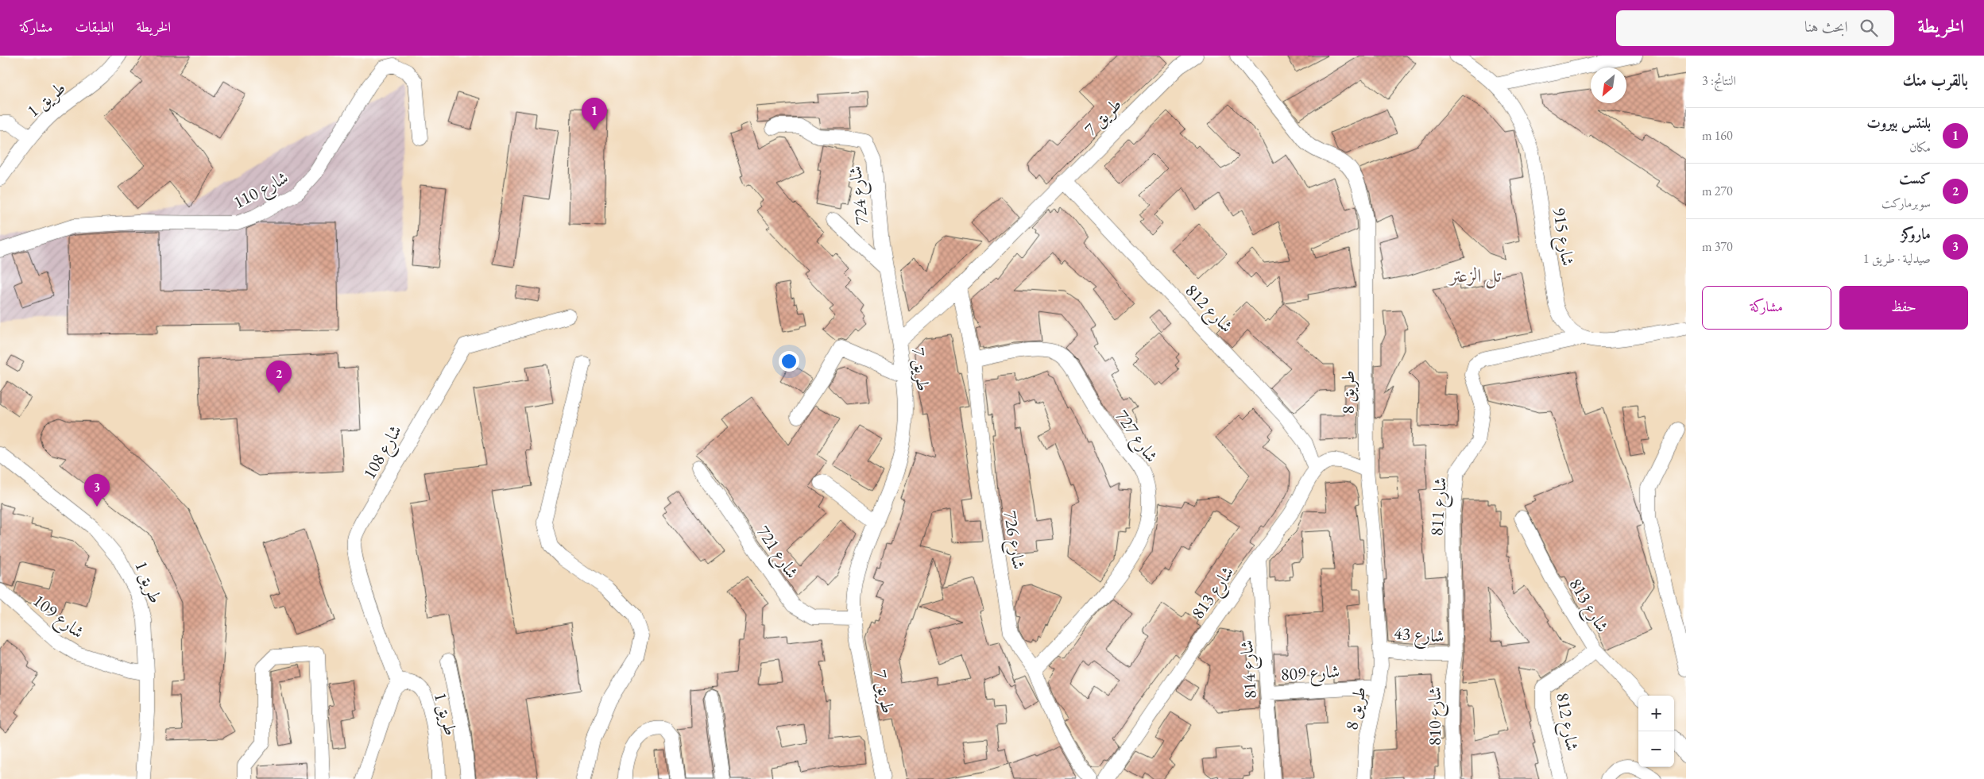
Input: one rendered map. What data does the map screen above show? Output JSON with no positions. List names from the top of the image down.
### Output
{
  "streets": {
    "street": [
      "طريق 1",
      "7 طريق",
      "شارع 110",
      "شارع 724",
      "شارع 915",
      "شارع 812",
      "طريق 8",
      "شارع 727",
      "شارع 108",
      "شارع 811",
      "شارع 726",
      "شارع 721",
      "شارع 813",
      "شارع 109",
      "شارع 43",
      "شارع 814",
      "شارع 809",
      "شارع 810"
    ]
  },
  "crossings": [
    ["طريق 1", "شارع 108"],
    ["طريق 1", "شارع 109"],
    ["7 طريق", "شارع 724"],
    ["7 طريق", "شارع 812"],
    ["7 طريق", "شارع 726"],
    ["7 طريق", "شارع 721"],
    ["شارع 915", "شارع 811"],
    ["شارع 812", "شارع 813"],
    ["طريق 8", "شارع 43"],
    ["طريق 8", "شارع 809"],
    ["شارع 727", "شارع 726"],
    ["شارع 811", "شارع 43"],
    ["شارع 811", "شارع 810"],
    ["شارع 813", "شارع 814"],
    ["شارع 43", "شارع 810"],
    ["شارع 814", "شارع 809"]
  ],
  "districts": ["تل الزعتر"],
  "north": "bottom left",
  "page": {
    "header": "الخريطة",
    "search": "ابحث هنا",
    "nav": ["الخريطة", "الطبقات", "مشاركة"],
    "heading": ["بالقرب منك", "النتائج: 3"],
    "pins": ["1", "2", "3"],
    "list": [
      {
        "mark": "1",
        "name": "بلنتس بيروت",
        "note": "مكان",
        "value": "160 m"
      },
      {
        "mark": "2",
        "name": "كست",
        "note": "سوبرماركت",
        "value": "270 m"
      },
      {
        "mark": "3",
        "name": "ماروكز",
        "note": "صيدلية · طريق 1",
        "value": "370 m"
      }
    ],
    "buttons": ["حفظ", "مشاركة"],
    "map_buttons": ["+", "−"]
  }
}
